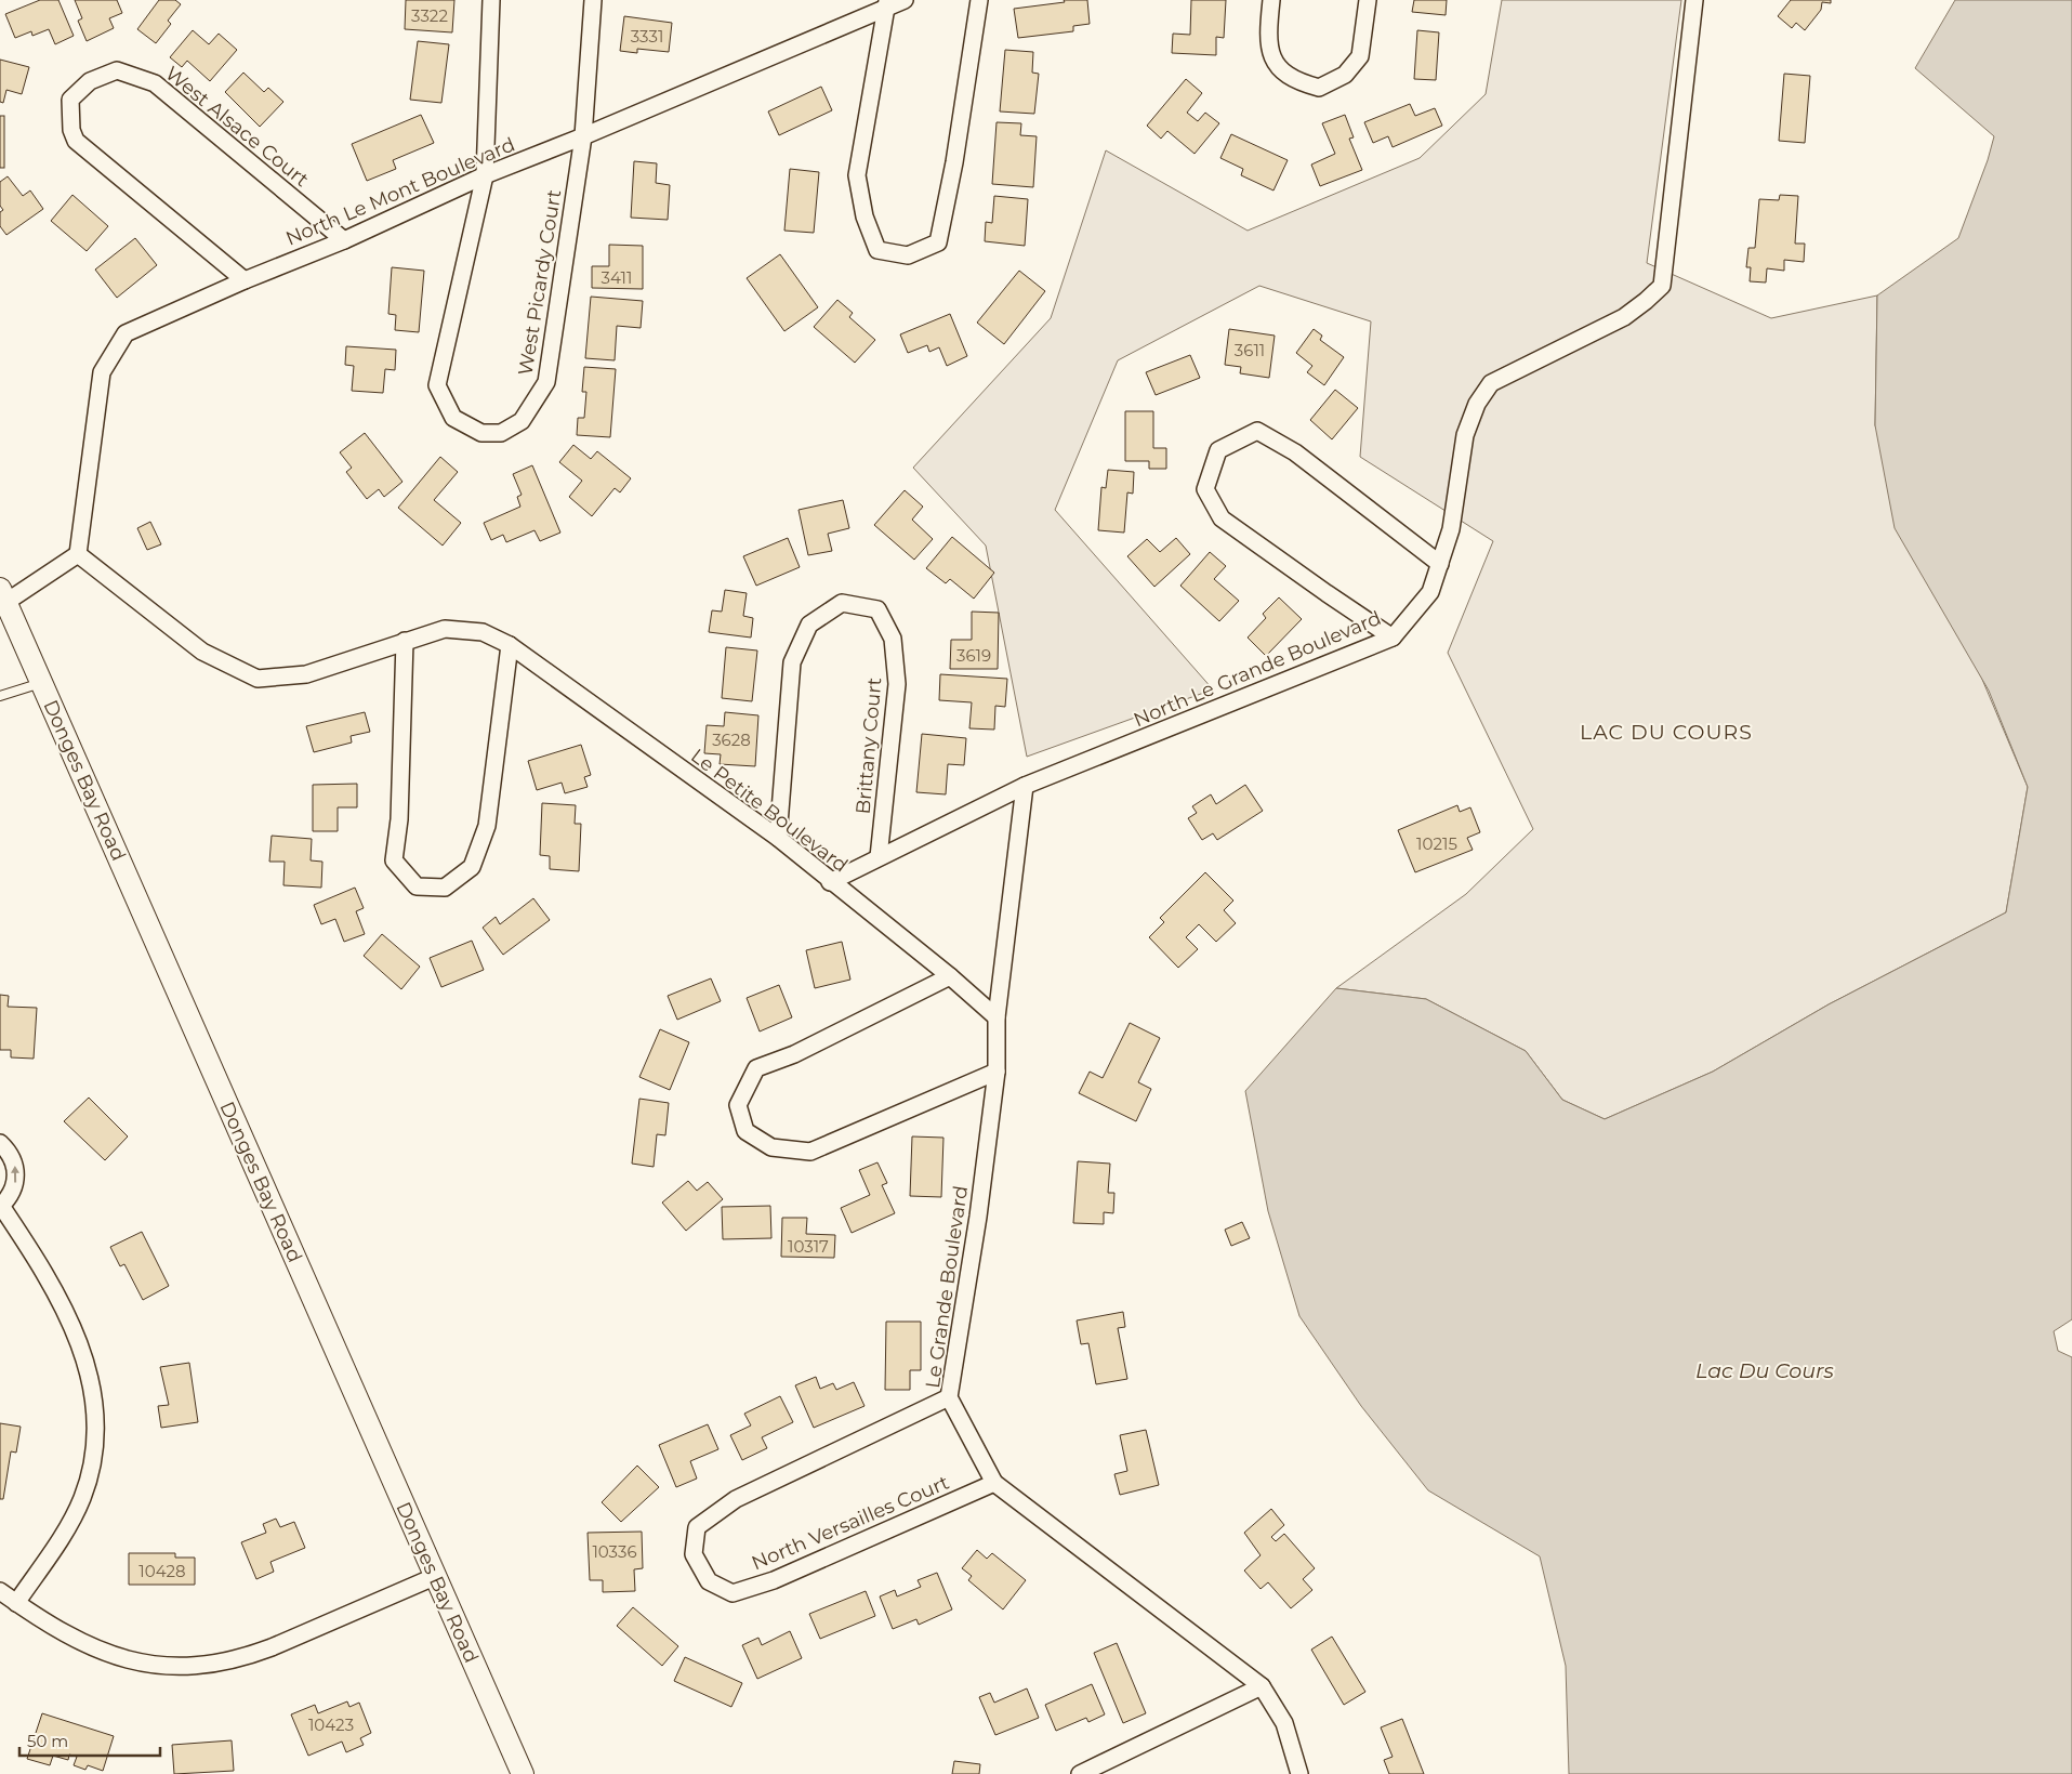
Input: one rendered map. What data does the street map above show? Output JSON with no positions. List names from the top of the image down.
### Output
{
  "streets": {
    "street": [
      "West Alsace Court",
      "North Le Mont Boulevard",
      "West Picardy Court",
      "North Le Grande Boulevard",
      "Brittany Court",
      "Donges Bay Road",
      "Le Petite Boulevard",
      "Le Grande Boulevard",
      "North Versailles Court"
    ]
  },
  "crossings": [
    ["West Alsace Court", "North Le Mont Boulevard"],
    ["North Le Mont Boulevard", "West Picardy Court"],
    ["North Le Mont Boulevard", "Le Petite Boulevard"],
    ["North Le Grande Boulevard", "Brittany Court"],
    ["North Le Grande Boulevard", "Le Petite Boulevard"],
    ["North Le Grande Boulevard", "Le Grande Boulevard"],
    ["Brittany Court", "Le Petite Boulevard"],
    ["Le Petite Boulevard", "Le Grande Boulevard"],
    ["Le Grande Boulevard", "North Versailles Court"]
  ],
  "districts": ["LAC DU COURS"],
  "water": ["Lac Du Cours"],
  "house_numbers": [
    "3322",
    "3331",
    "3411",
    "3611",
    "3619",
    "3628",
    "10215",
    "10317",
    "10336",
    "10428",
    "10423"
  ],
  "scale_bar": "50 m"
}
